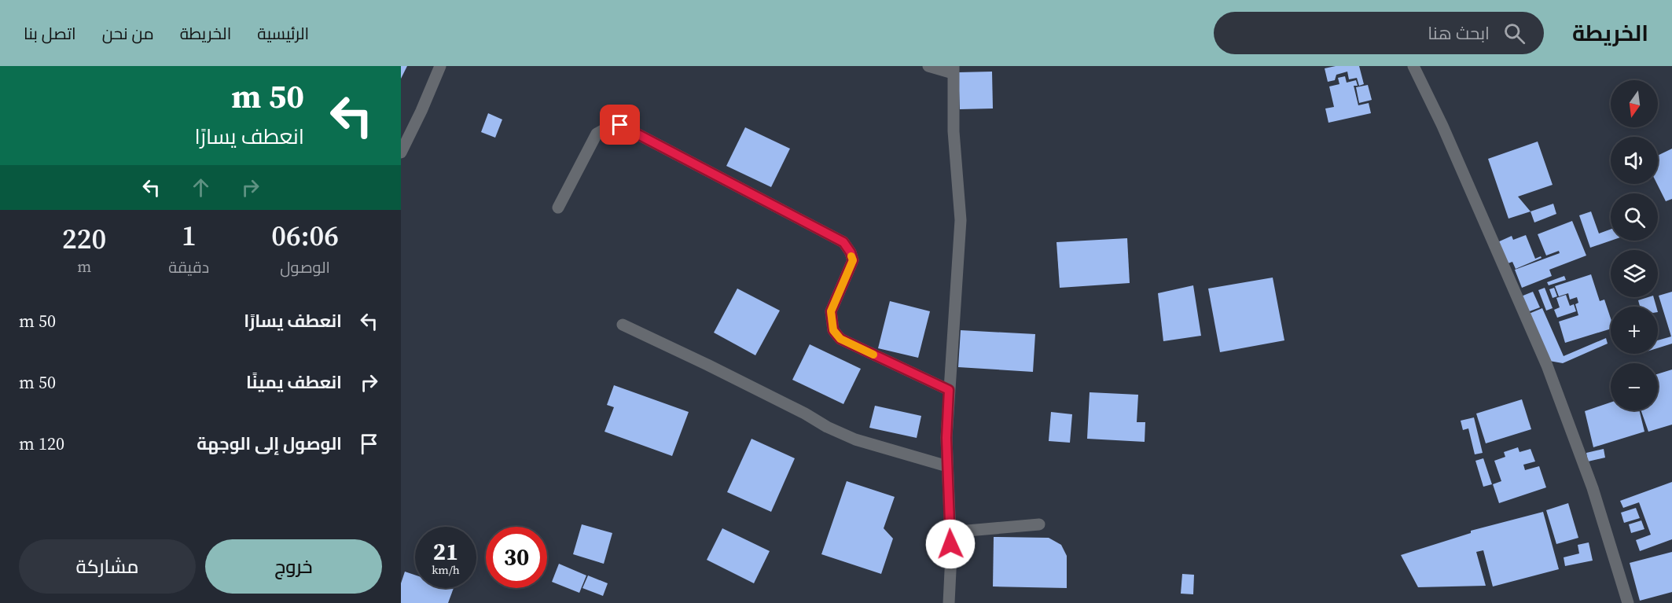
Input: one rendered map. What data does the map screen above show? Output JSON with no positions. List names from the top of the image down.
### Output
{
  "north": "bottom",
  "page": {
    "header": "الخريطة",
    "search": "ابحث هنا",
    "nav": [
      "الرئيسية",
      "الخريطة",
      "من نحن",
      "اتصل بنا"
    ],
    "turn": ["50 m", "انعطف يسارًا"],
    "map_buttons": ["+", "−"],
    "eta": [
      "06:06",
      "الوصول",
      "1",
      "دقيقة",
      "220",
      "m"
    ],
    "list": [
      {
        "name": "انعطف يسارًا",
        "value": "50 m"
      },
      {
        "name": "انعطف يمينًا",
        "value": "50 m"
      },
      {
        "name": "الوصول إلى الوجهة",
        "value": "120 m"
      }
    ],
    "speed": "21 km/h",
    "limit": "30",
    "buttons": ["خروج", "مشاركة"]
  }
}
